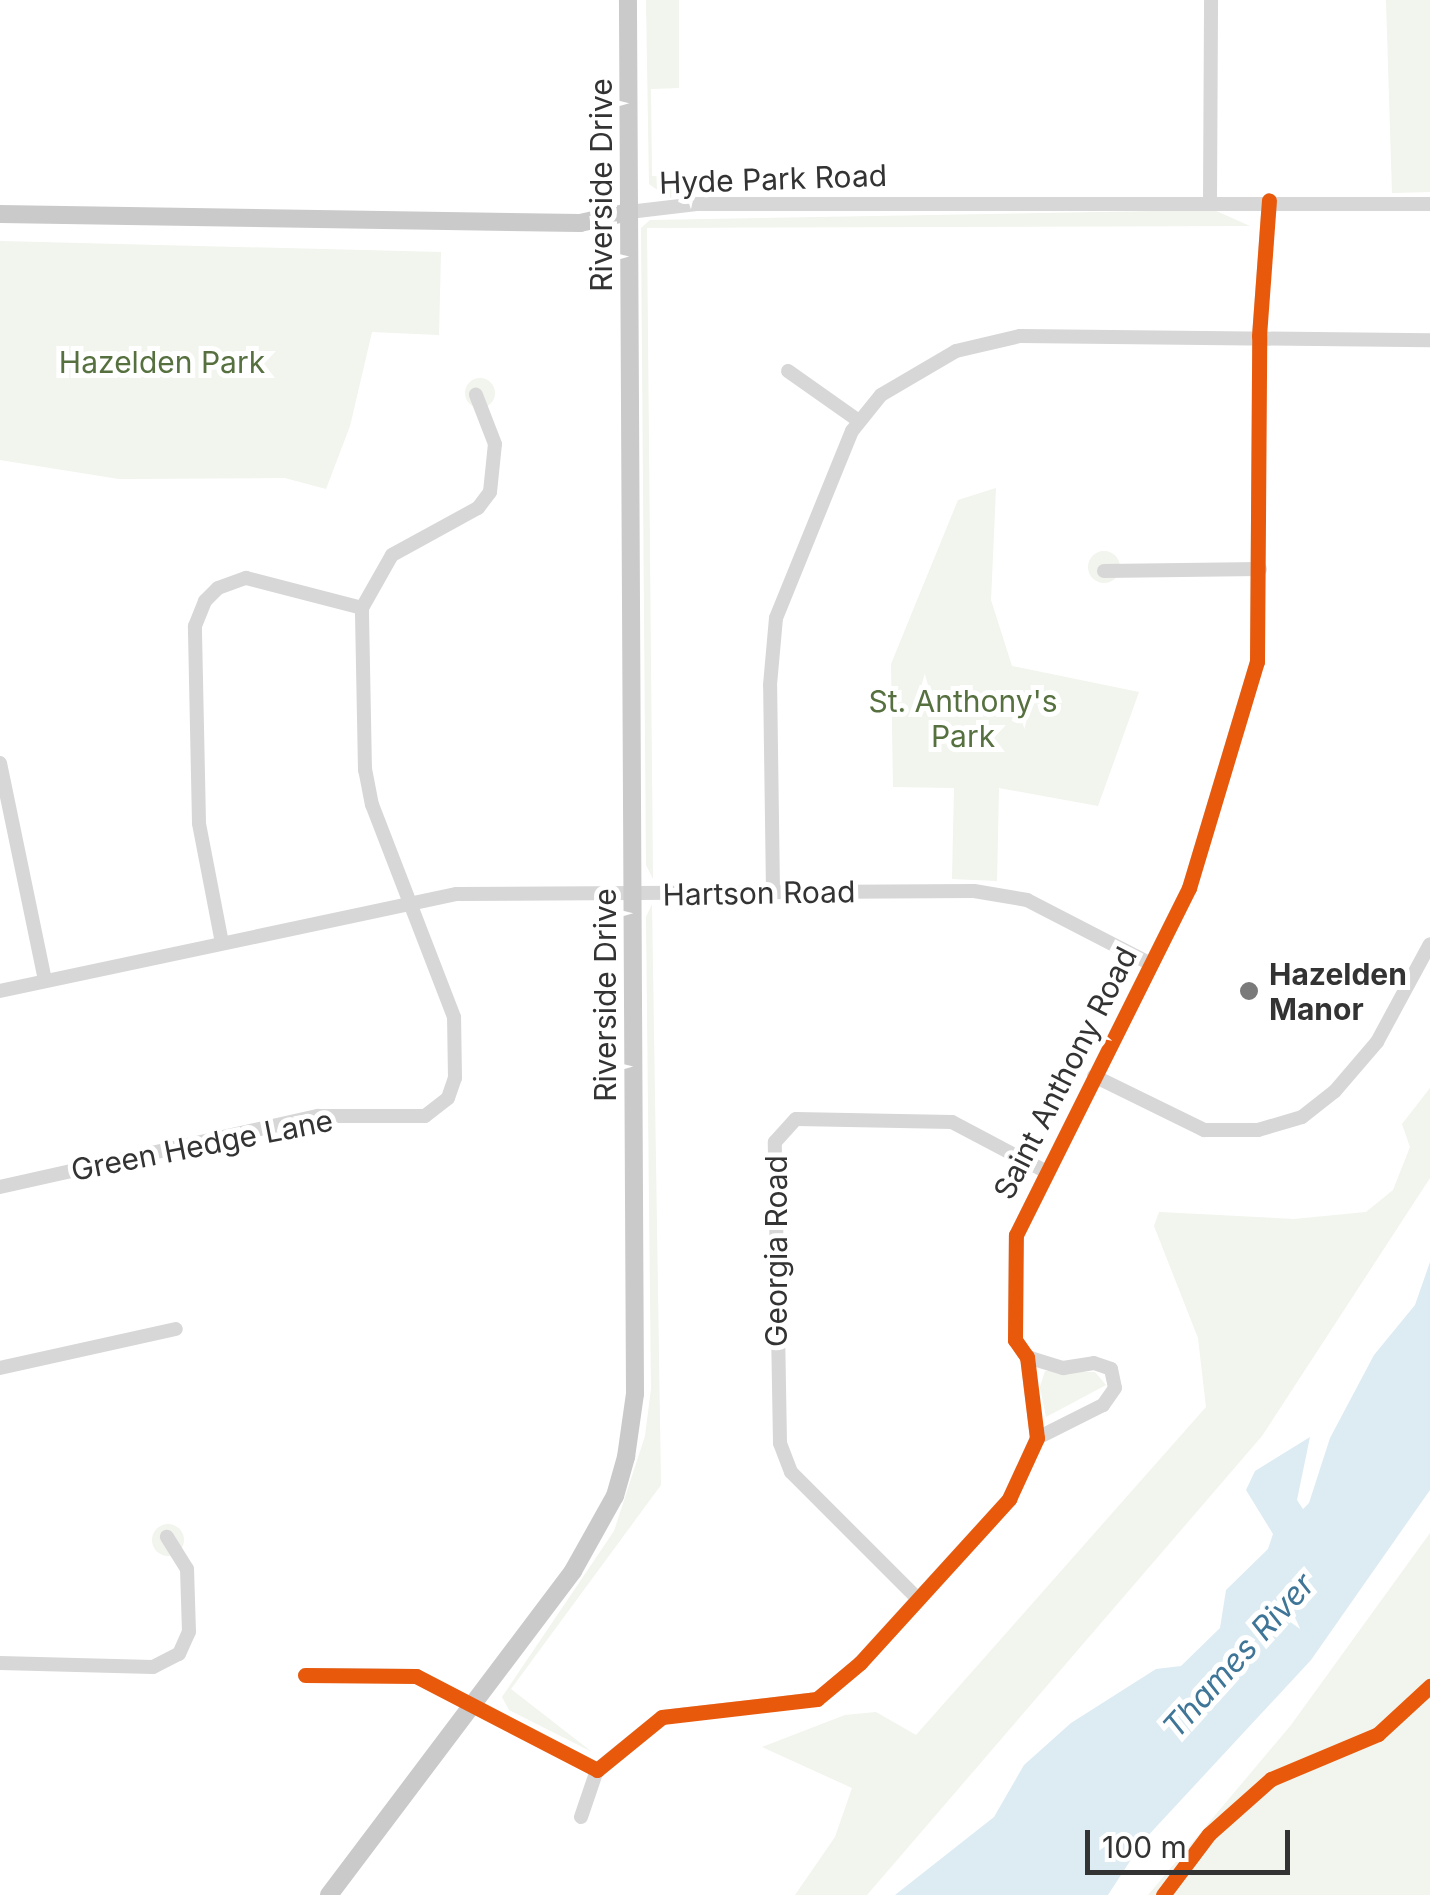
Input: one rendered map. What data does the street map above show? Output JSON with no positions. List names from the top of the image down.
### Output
{
  "streets": {
    "main road": ["Hyde Park Road", "Riverside Drive"],
    "street": [
      "Hartson Road",
      "Saint Anthony Road",
      "Green Hedge Lane",
      "Georgia Road"
    ]
  },
  "crossings": [
    ["Hyde Park Road", "Riverside Drive"],
    ["Hyde Park Road", "Saint Anthony Road"],
    ["Riverside Drive", "Hartson Road"],
    ["Hartson Road", "Saint Anthony Road"],
    ["Hartson Road", "Green Hedge Lane"],
    ["Saint Anthony Road", "Georgia Road"]
  ],
  "water": ["Thames River"],
  "parks": ["Hazelden Park", "St. Anthony's Park"],
  "places": ["Hazelden Manor"],
  "scale_bar": "100 m"
}
